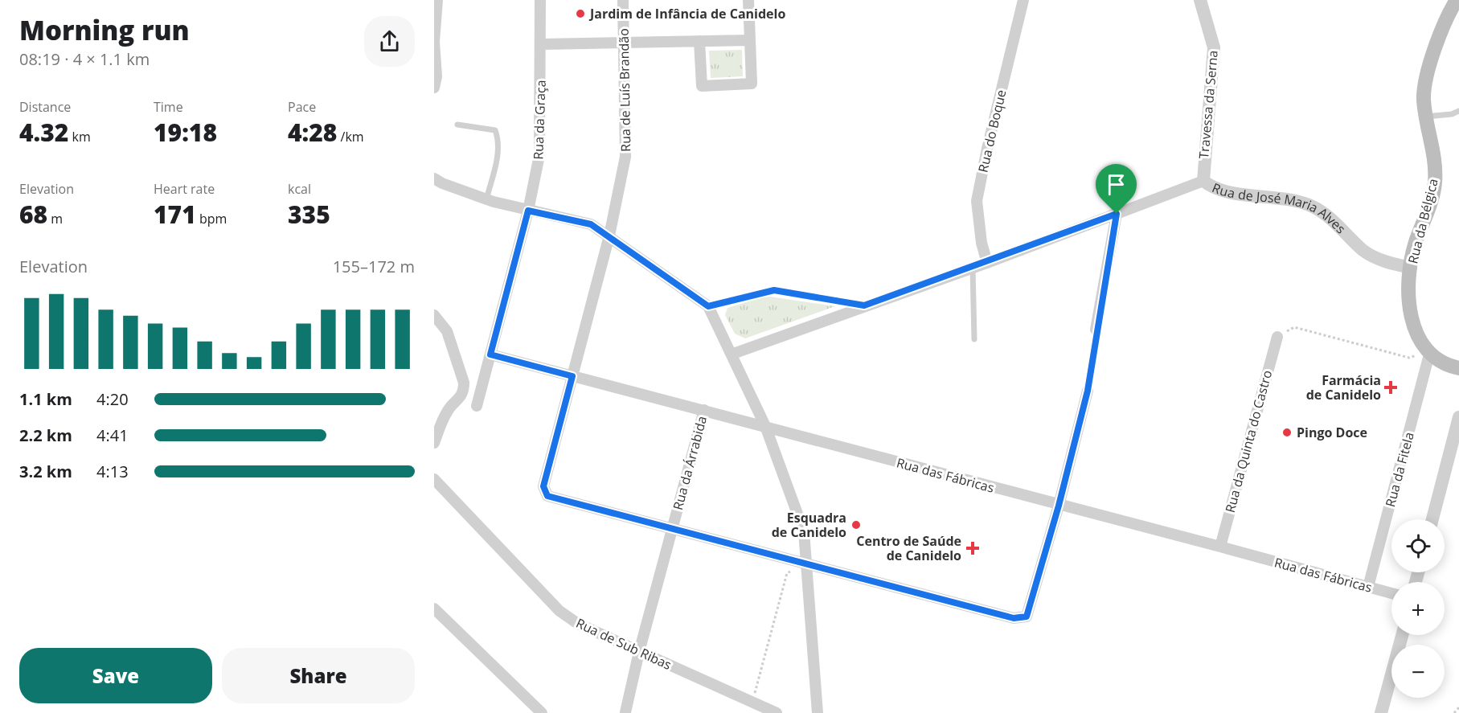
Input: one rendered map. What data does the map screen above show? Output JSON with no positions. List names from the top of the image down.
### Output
{
  "streets": {
    "main road": ["Rua da Bélgica"],
    "street": [
      "Rua de Luís Brandão",
      "Travessa da Serna",
      "Rua da Graça",
      "Rua do Boque",
      "Rua de José Maria Alves",
      "Rua da Quinta do Castro",
      "Rua da Árrabida",
      "Rua da Fitela",
      "Rua das Fábricas",
      "Rua de Sub Ribas"
    ]
  },
  "crossings": [
    ["Rua de Luís Brandão", "Rua da Árrabida"],
    ["Rua de Luís Brandão", "Rua das Fábricas"],
    ["Travessa da Serna", "Rua de José Maria Alves"],
    ["Rua da Graça", "Rua das Fábricas"],
    ["Rua do Boque", "Rua de José Maria Alves"],
    ["Rua de José Maria Alves", "Rua da Bélgica"],
    ["Rua da Bélgica", "Rua da Fitela"],
    ["Rua da Quinta do Castro", "Rua das Fábricas"],
    ["Rua da Árrabida", "Rua das Fábricas"],
    ["Rua da Árrabida", "Rua de Sub Ribas"],
    ["Rua da Fitela", "Rua das Fábricas"]
  ],
  "places": {
    "other": ["Jardim de Infância de Canidelo", "Pingo Doce", "Esquadra de Canidelo"],
    "health": ["Farmácia de Canidelo", "Centro de Saúde de Canidelo"]
  },
  "page": {
    "heading": ["Morning run", "08:19 · 4 × 1.1 km"],
    "stats": [
      ["Distance", "4.32 km"],
      ["Time", "19:18"],
      ["Pace", "4:28 /km"],
      ["Elevation", "68 m"],
      ["Heart rate", "171 bpm"],
      ["kcal", "335"]
    ],
    "chart": ["Elevation", "155–172 m"],
    "list": [
      {
        "name": "1.1 km",
        "note": "4:20"
      },
      {
        "name": "2.2 km",
        "note": "4:41"
      },
      {
        "name": "3.2 km",
        "note": "4:13"
      }
    ],
    "map_buttons": ["+", "−"],
    "buttons": ["Save", "Share"]
  }
}
